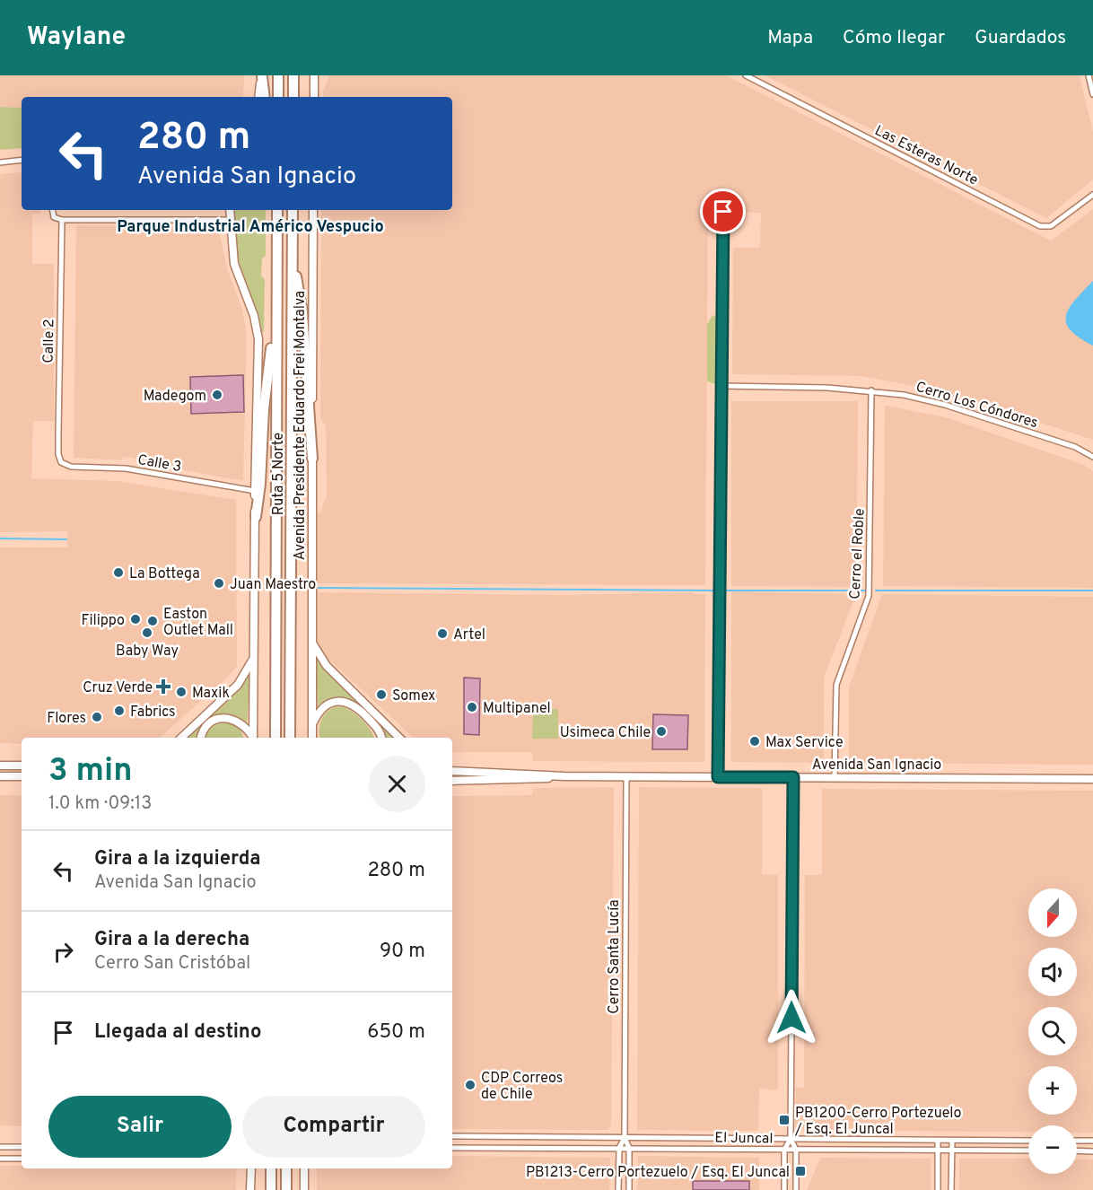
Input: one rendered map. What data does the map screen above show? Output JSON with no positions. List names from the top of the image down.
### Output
{
  "streets": {
    "highway": ["Ruta 5 Norte"],
    "main road": ["Avenida Presidente Eduardo Frei Montalva", "Avenida San Ignacio"],
    "street": [
      "Las Esteras Norte",
      "Calle 2",
      "Cerro Los Cóndores",
      "Calle 3",
      "Cerro el Roble",
      "Cerro Santa Lucía",
      "El Juncal"
    ]
  },
  "crossings": [
    ["Calle 2", "Calle 3"],
    ["Cerro Los Cóndores", "Cerro el Roble"],
    ["Cerro el Roble", "Avenida San Ignacio"],
    ["Avenida San Ignacio", "Cerro Santa Lucía"],
    ["Cerro Santa Lucía", "El Juncal"]
  ],
  "districts": ["Parque Industrial Américo Vespucio"],
  "places": {
    "other": [
      "Madegom",
      "La Bottega",
      "Juan Maestro",
      "Filippo",
      "Easton Outlet Mall",
      "Baby Way",
      "Artel",
      "Maxik",
      "Somex",
      "Multipanel",
      "Fabrics",
      "Flores",
      "Usimeca Chile",
      "Max Service",
      "CDP Correos de Chile"
    ],
    "health": ["Cruz Verde"],
    "transit": ["PB1200-Cerro Portezuelo / Esq. El Juncal", "PB1213-Cerro Portezuelo / Esq. El Juncal"]
  },
  "north": "bottom",
  "page": {
    "header": "Waylane",
    "nav": ["Mapa", "Cómo llegar", "Guardados"],
    "turn": ["280 m", "Avenida San Ignacio"],
    "heading": ["3 min", "1.0 km · 09:13"],
    "list": [
      {
        "name": "Gira a la izquierda",
        "note": "Avenida San Ignacio",
        "value": "280 m"
      },
      {
        "name": "Gira a la derecha",
        "note": "Cerro San Cristóbal",
        "value": "90 m"
      },
      {
        "name": "Llegada al destino",
        "value": "650 m"
      }
    ],
    "map_buttons": ["+", "−"],
    "buttons": ["Salir", "Compartir"]
  }
}
